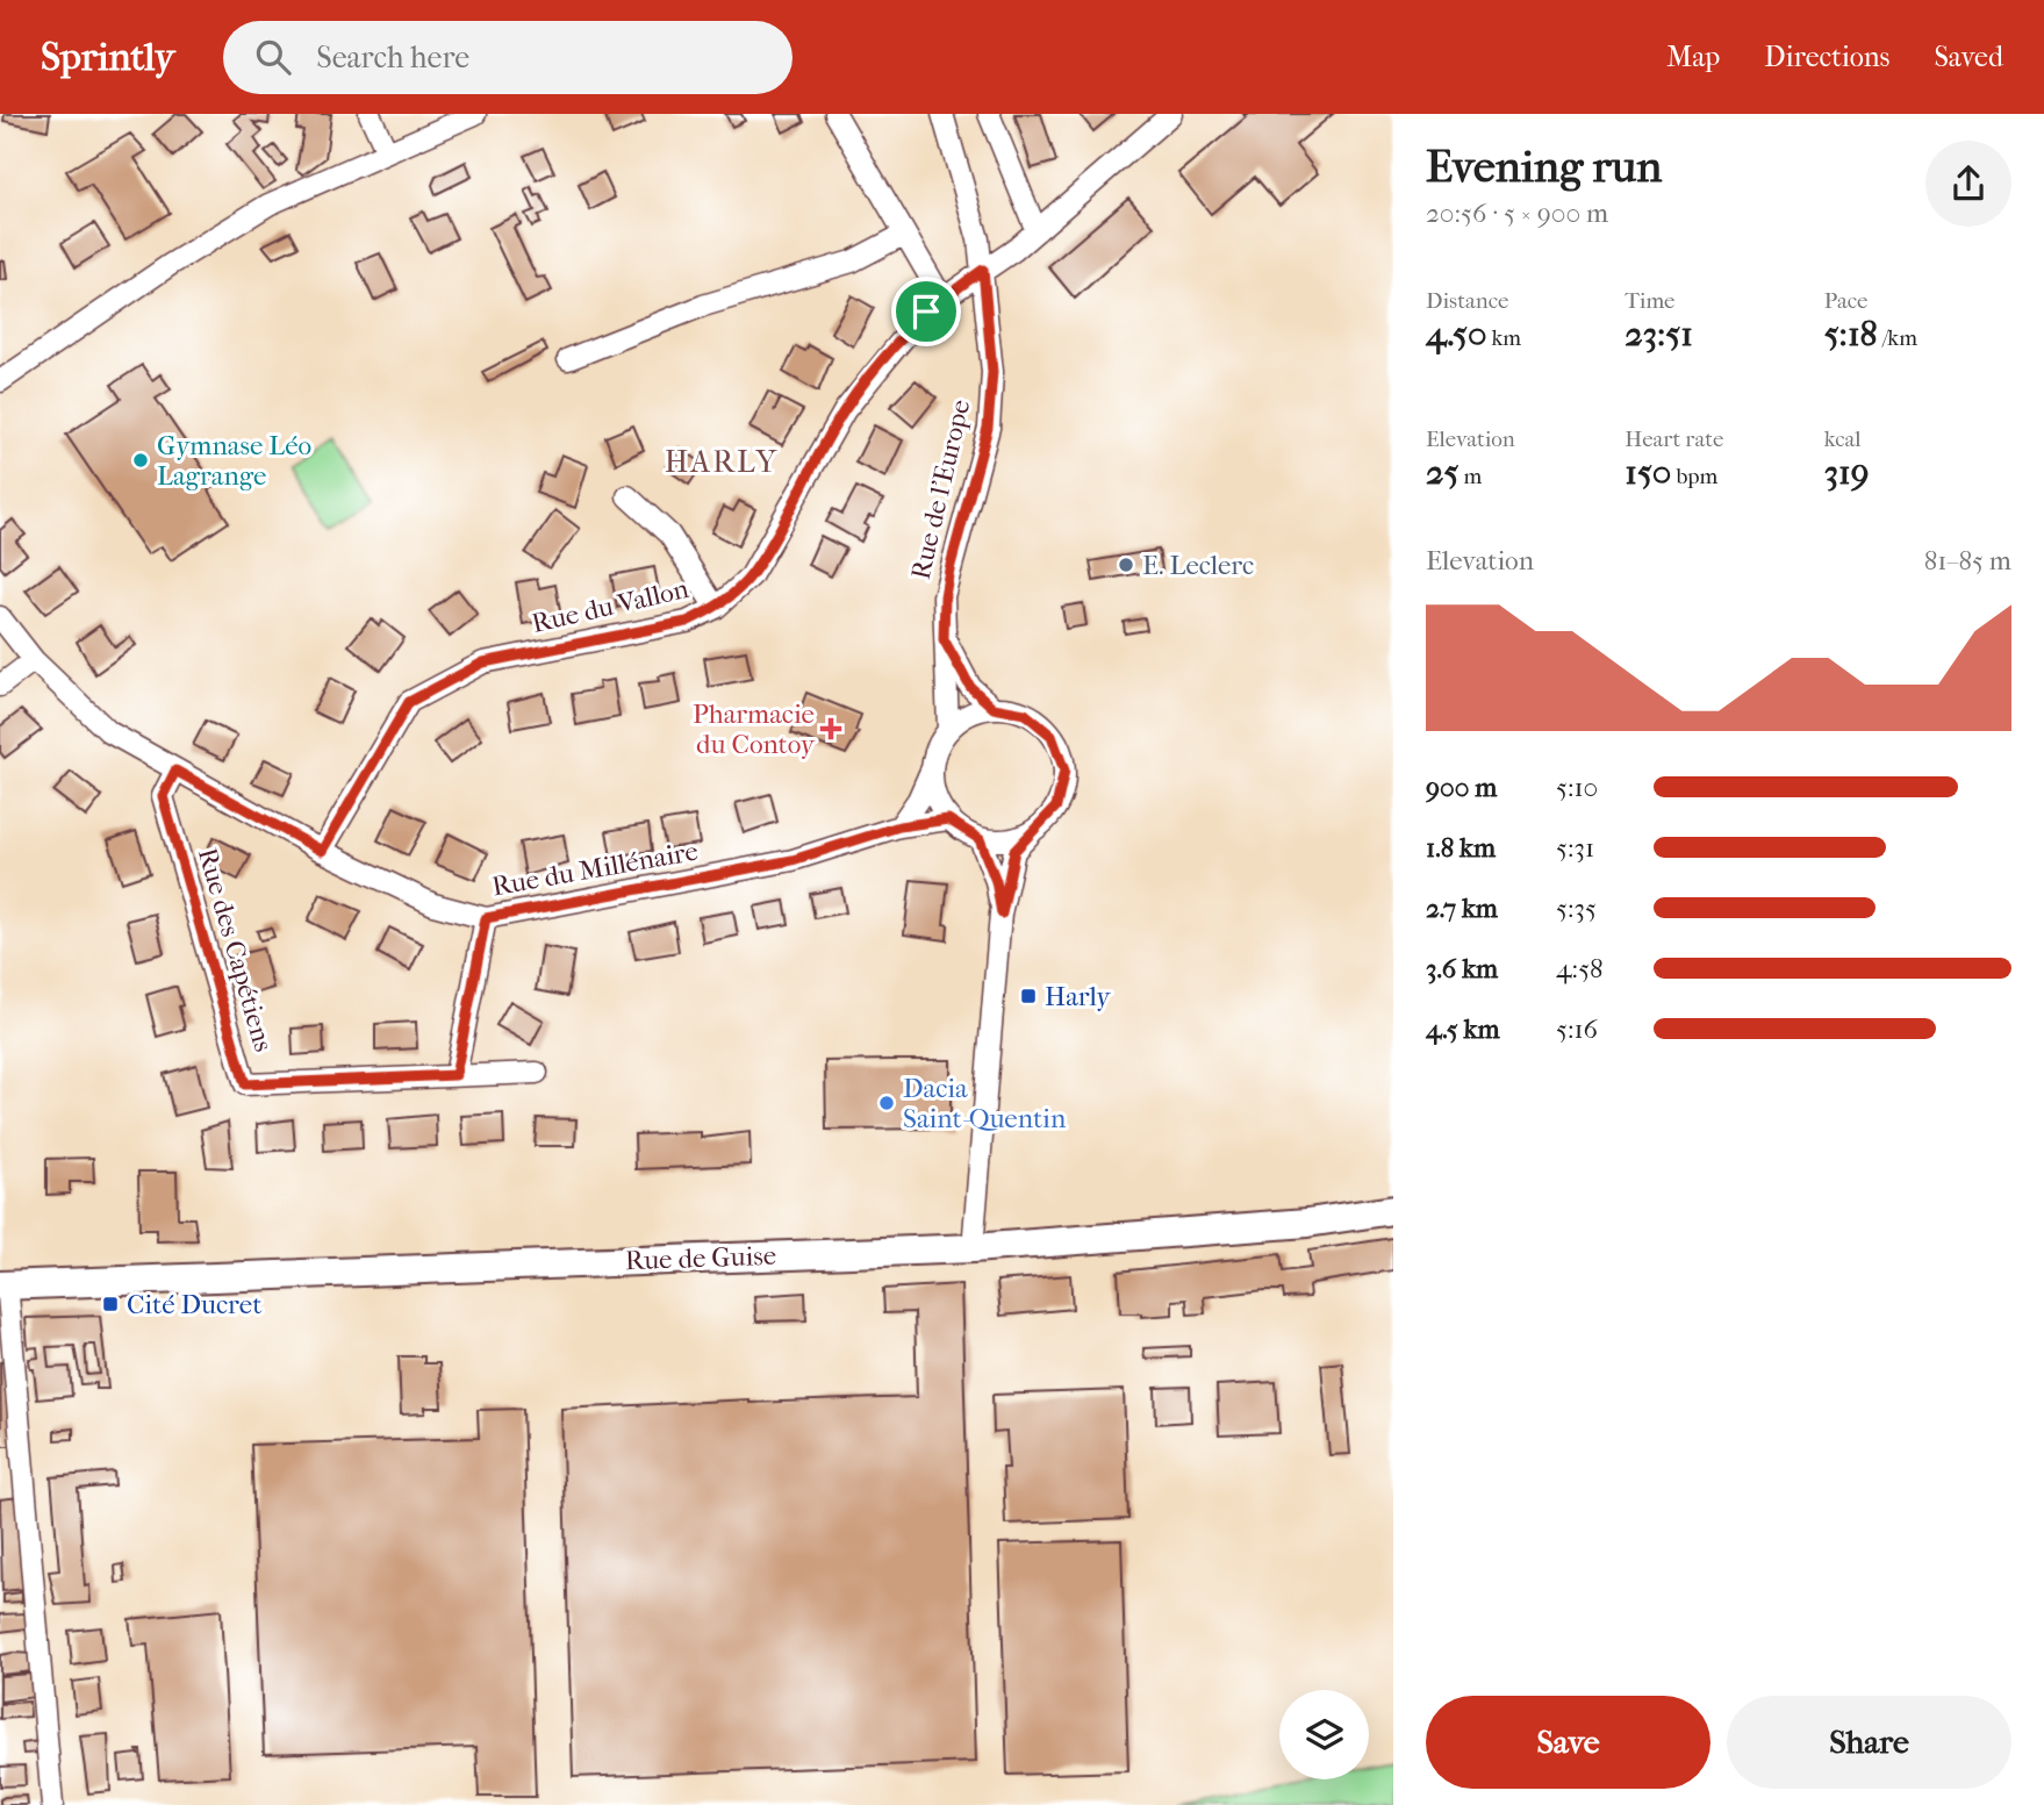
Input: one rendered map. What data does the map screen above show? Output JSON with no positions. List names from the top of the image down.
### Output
{
  "streets": {
    "main road": ["Rue de Guise"],
    "street": [
      "Rue de l'Europe",
      "Rue du Vallon",
      "Rue du Millénaire",
      "Rue des Capétiens"
    ]
  },
  "crossings": [
    ["Rue de l'Europe", "Rue du Vallon"],
    ["Rue de l'Europe", "Rue du Millénaire"],
    ["Rue du Vallon", "Rue du Millénaire"],
    ["Rue du Millénaire", "Rue des Capétiens"]
  ],
  "districts": ["HARLY"],
  "places": {
    "other": ["Gymnase Léo Lagrange", "E. Leclerc", "Dacia Saint-Quentin"],
    "health": ["Pharmacie du Contoy"],
    "transit": ["Harly", "Cité Ducret"]
  },
  "page": {
    "header": "Sprintly",
    "search": "Search here",
    "nav": ["Map", "Directions", "Saved"],
    "heading": ["Evening run", "20:56 · 5 × 900 m"],
    "stats": [
      ["Distance", "4.50 km"],
      ["Time", "23:51"],
      ["Pace", "5:18 /km"],
      ["Elevation", "25 m"],
      ["Heart rate", "150 bpm"],
      ["kcal", "319"]
    ],
    "chart": ["Elevation", "81–85 m"],
    "list": [
      {
        "name": "900 m",
        "note": "5:10"
      },
      {
        "name": "1.8 km",
        "note": "5:31"
      },
      {
        "name": "2.7 km",
        "note": "5:35"
      },
      {
        "name": "3.6 km",
        "note": "4:58"
      },
      {
        "name": "4.5 km",
        "note": "5:16"
      }
    ],
    "buttons": ["Save", "Share"]
  }
}
